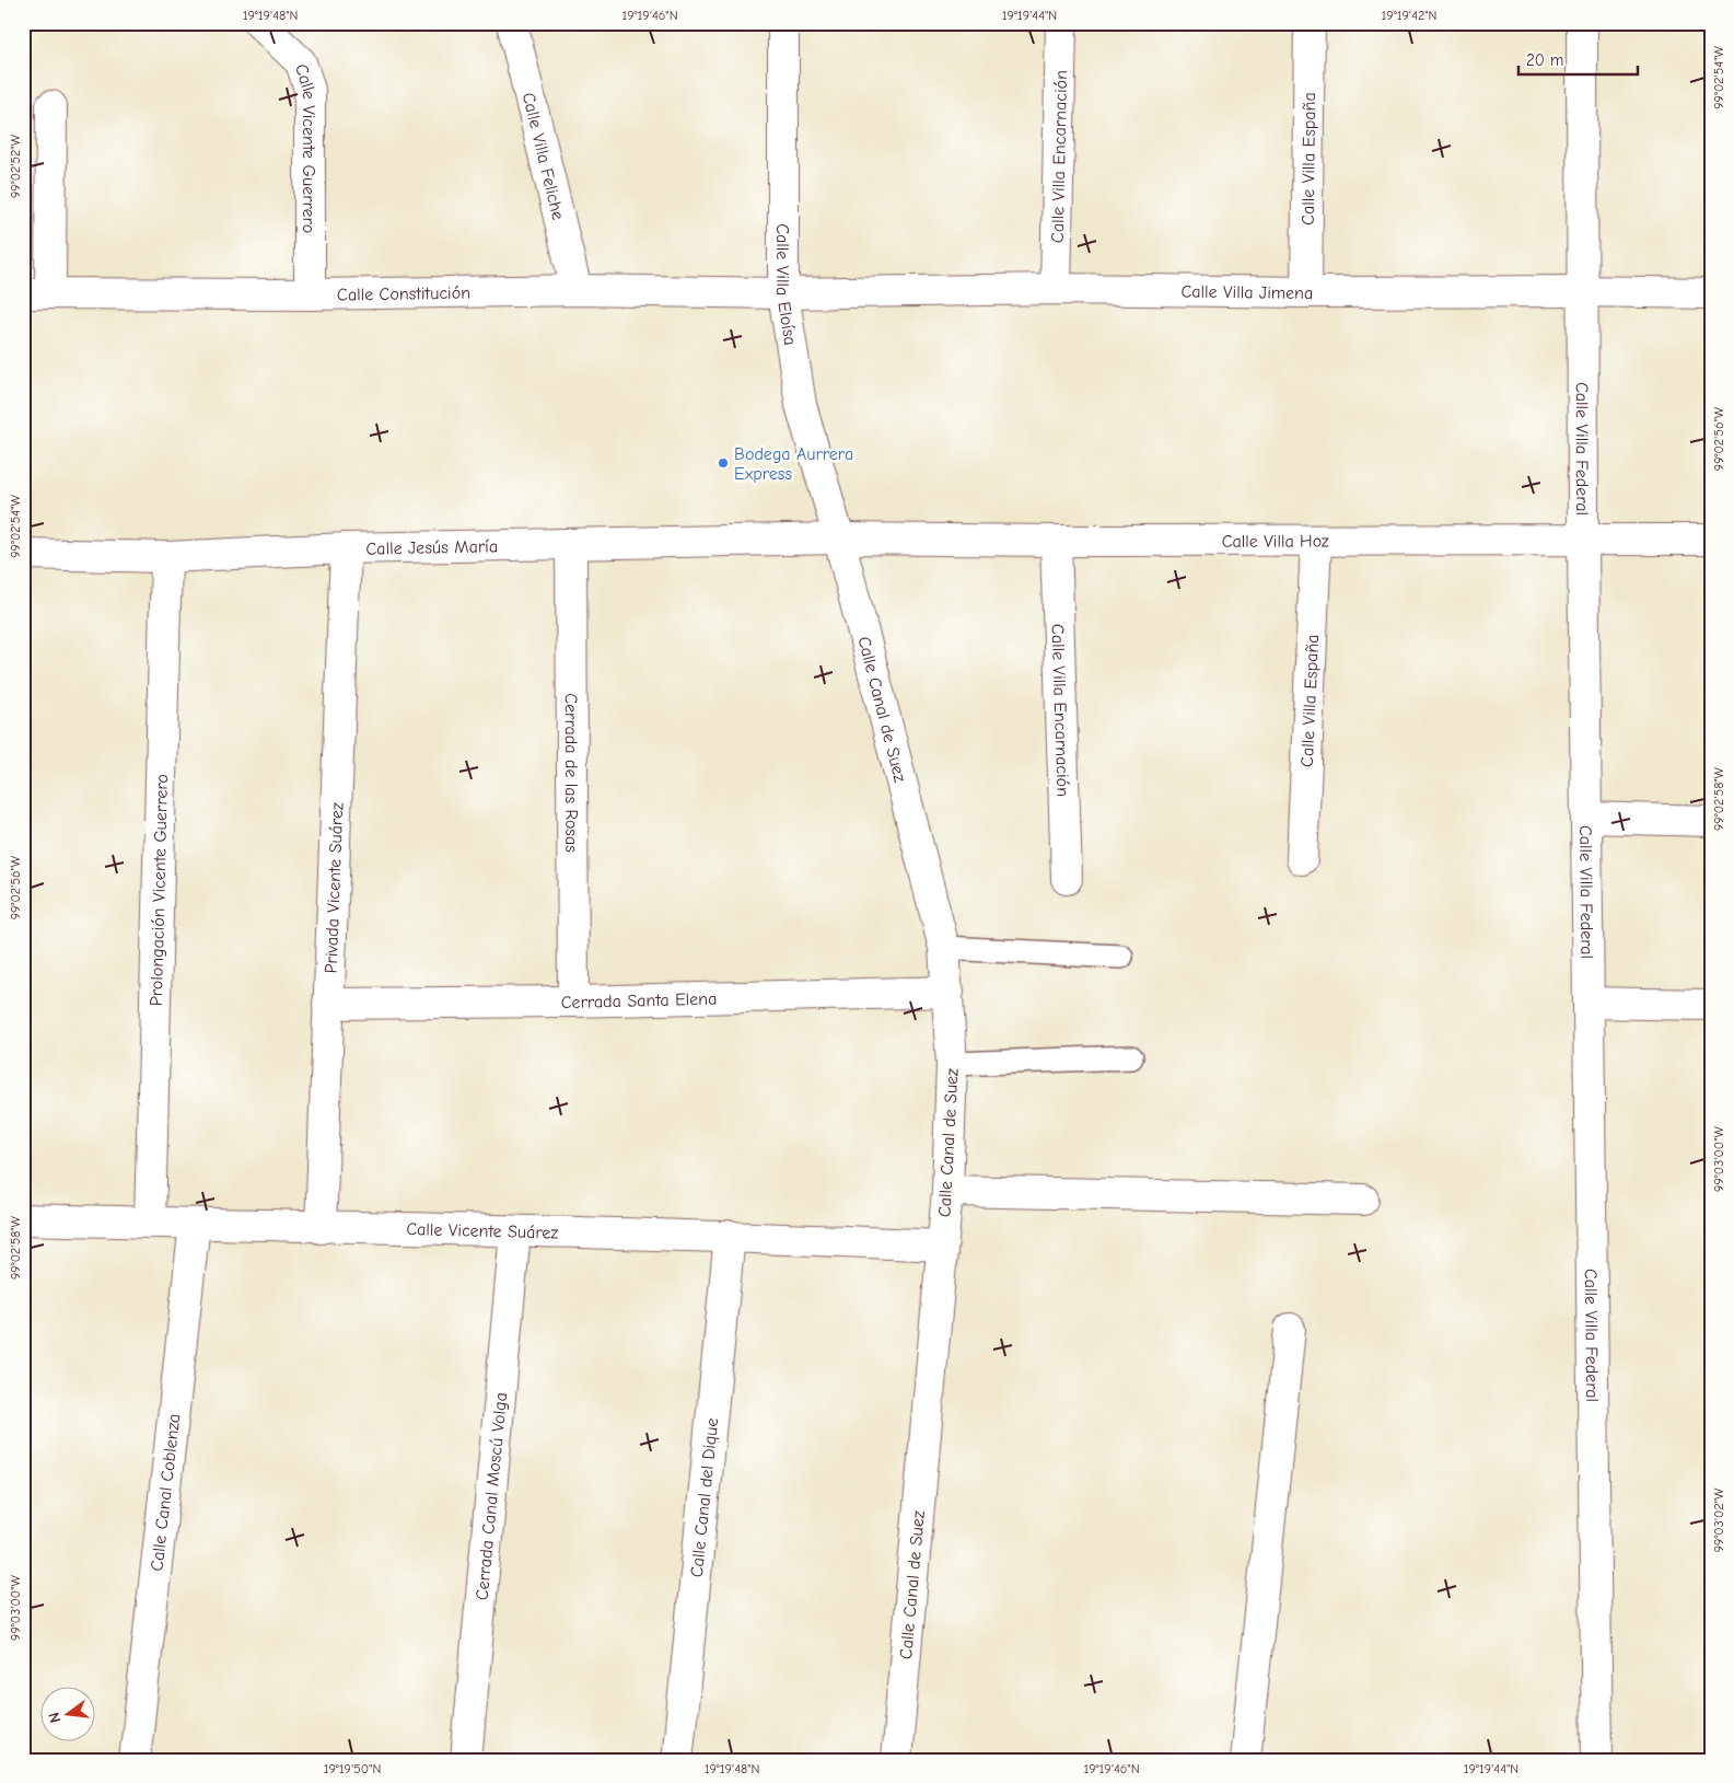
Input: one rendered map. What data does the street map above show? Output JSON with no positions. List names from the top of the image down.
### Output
{
  "streets": {
    "street": [
      "Calle Vicente Guerrero",
      "Calle Villa Feliche",
      "Calle Villa Encarnación",
      "Calle Villa España",
      "Calle Villa Eloísa",
      "Calle Villa Jimena",
      "Calle Constitución",
      "Calle Villa Federal",
      "Calle Villa Hoz",
      "Calle Jesús María",
      "Calle Canal de Suez",
      "Cerrada de las Rosas",
      "Privada Vicente Suárez",
      "Prolongación Vicente Guerrero",
      "Cerrada Santa Elena",
      "Calle Vicente Suárez",
      "Calle Canal Coblenza",
      "Cerrada Canal Moscú Volga",
      "Calle Canal del Dique"
    ]
  },
  "crossings": [
    ["Calle Vicente Guerrero", "Calle Constitución"],
    ["Calle Villa Feliche", "Calle Constitución"],
    ["Calle Villa Encarnación", "Calle Villa Jimena"],
    ["Calle Villa Encarnación", "Calle Villa Hoz"],
    ["Calle Villa España", "Calle Villa Jimena"],
    ["Calle Villa España", "Calle Villa Hoz"],
    ["Calle Villa Eloísa", "Calle Villa Jimena"],
    ["Calle Villa Eloísa", "Calle Constitución"],
    ["Calle Villa Eloísa", "Calle Villa Hoz"],
    ["Calle Villa Eloísa", "Calle Jesús María"],
    ["Calle Villa Eloísa", "Calle Canal de Suez"],
    ["Calle Villa Jimena", "Calle Constitución"],
    ["Calle Villa Jimena", "Calle Villa Federal"],
    ["Calle Villa Federal", "Calle Villa Hoz"],
    ["Calle Villa Hoz", "Calle Jesús María"],
    ["Calle Villa Hoz", "Calle Canal de Suez"],
    ["Calle Jesús María", "Calle Canal de Suez"],
    ["Calle Jesús María", "Cerrada de las Rosas"],
    ["Calle Jesús María", "Privada Vicente Suárez"],
    ["Calle Jesús María", "Prolongación Vicente Guerrero"],
    ["Calle Canal de Suez", "Cerrada Santa Elena"],
    ["Calle Canal de Suez", "Calle Vicente Suárez"],
    ["Cerrada de las Rosas", "Cerrada Santa Elena"],
    ["Privada Vicente Suárez", "Cerrada Santa Elena"],
    ["Privada Vicente Suárez", "Calle Vicente Suárez"],
    ["Prolongación Vicente Guerrero", "Calle Vicente Suárez"],
    ["Calle Vicente Suárez", "Calle Canal Coblenza"],
    ["Calle Vicente Suárez", "Cerrada Canal Moscú Volga"],
    ["Calle Vicente Suárez", "Calle Canal del Dique"]
  ],
  "places": ["Bodega Aurrera Express"],
  "scale_bar": "20 m",
  "north": "left",
  "coordinates": [
    "19°19'48\"N",
    "19°19'46\"N",
    "19°19'44\"N",
    "19°19'42\"N",
    "99°02'54\"W",
    "99°02'52\"W",
    "99°02'56\"W",
    "99°02'58\"W",
    "99°03'00\"W",
    "99°03'02\"W",
    "19°19'50\"N"
  ]
}
